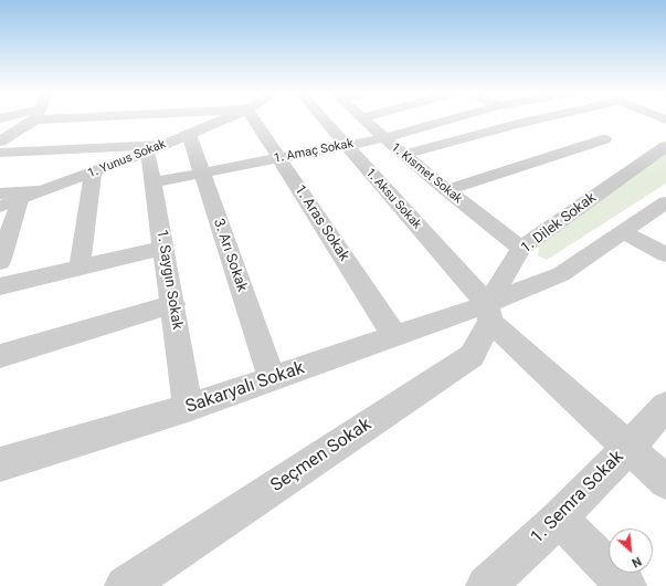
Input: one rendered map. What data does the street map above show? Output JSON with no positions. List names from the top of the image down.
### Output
{
  "streets": {
    "street": [
      "1. Amaç Sokak",
      "1. Yunus Sokak",
      "1. Kısmet Sokak",
      "1. Aksu Sokak",
      "1. Aras Sokak",
      "1. Dilek Sokak",
      "3. Arı Sokak",
      "1. Saygın Sokak",
      "Sakaryalı Sokak",
      "Seçmen Sokak",
      "1. Semra Sokak"
    ]
  },
  "crossings": [
    ["1. Amaç Sokak", "1. Kısmet Sokak"],
    ["1. Amaç Sokak", "1. Aksu Sokak"],
    ["1. Amaç Sokak", "1. Aras Sokak"],
    ["1. Amaç Sokak", "3. Arı Sokak"],
    ["1. Amaç Sokak", "1. Saygın Sokak"],
    ["1. Yunus Sokak", "3. Arı Sokak"],
    ["1. Yunus Sokak", "1. Saygın Sokak"],
    ["1. Kısmet Sokak", "1. Dilek Sokak"],
    ["1. Aksu Sokak", "1. Dilek Sokak"],
    ["1. Aksu Sokak", "Sakaryalı Sokak"],
    ["1. Aksu Sokak", "Seçmen Sokak"],
    ["1. Aksu Sokak", "1. Semra Sokak"],
    ["1. Aras Sokak", "Sakaryalı Sokak"],
    ["1. Dilek Sokak", "Sakaryalı Sokak"],
    ["1. Dilek Sokak", "Seçmen Sokak"],
    ["3. Arı Sokak", "Sakaryalı Sokak"],
    ["1. Saygın Sokak", "Sakaryalı Sokak"],
    ["Sakaryalı Sokak", "Seçmen Sokak"]
  ],
  "north": "bottom right"
}
